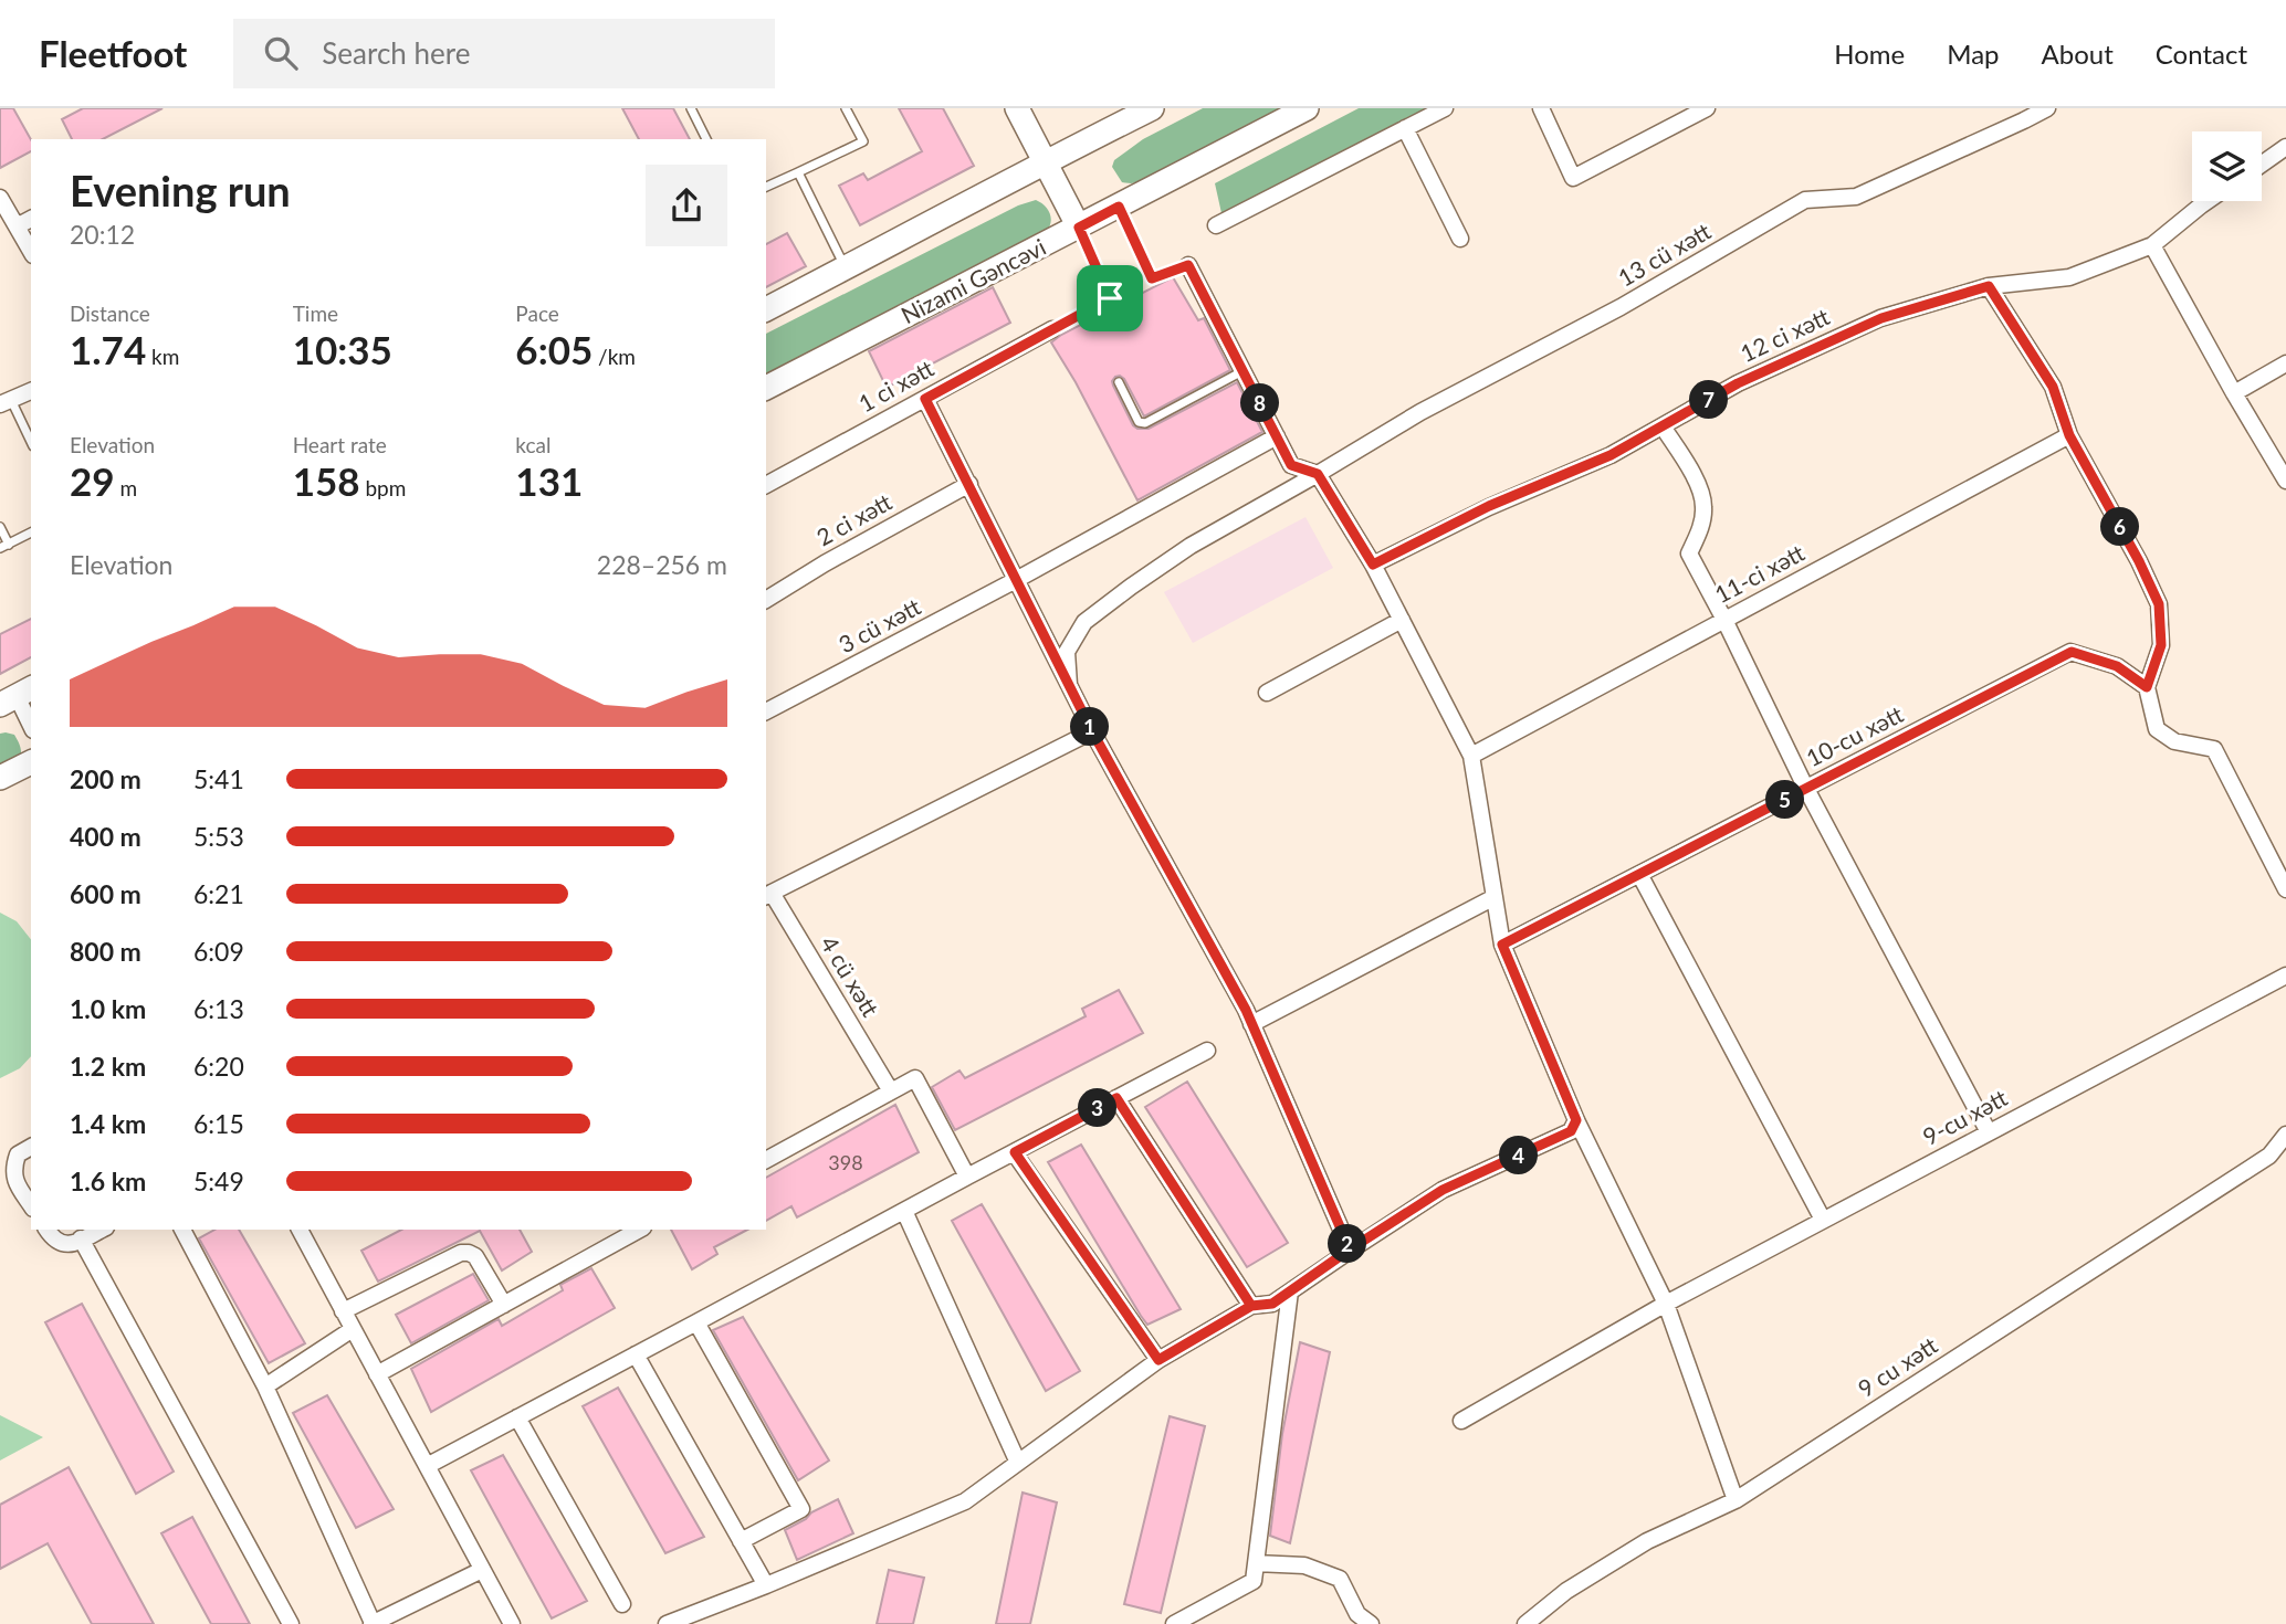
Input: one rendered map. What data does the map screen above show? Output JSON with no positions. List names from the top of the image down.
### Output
{
  "streets": {
    "main road": ["Nizami Gəncəvi"],
    "street": [
      "13 cü xətt",
      "12 ci xətt",
      "1 ci xətt",
      "2 ci xətt",
      "11-ci xətt",
      "3 cü xətt",
      "10-cu xətt",
      "4 cü xətt",
      "9-cu xətt",
      "9 cu xətt"
    ]
  },
  "house_numbers": ["398"],
  "page": {
    "header": "Fleetfoot",
    "search": "Search here",
    "nav": [
      "Home",
      "Map",
      "About",
      "Contact"
    ],
    "heading": ["Evening run", "20:12"],
    "stats": [
      ["Distance", "1.74 km"],
      ["Time", "10:35"],
      ["Pace", "6:05 /km"],
      ["Elevation", "29 m"],
      ["Heart rate", "158 bpm"],
      ["kcal", "131"]
    ],
    "pins": [
      "7",
      "8",
      "6",
      "1",
      "5",
      "3",
      "4",
      "2"
    ],
    "chart": ["Elevation", "228–256 m"],
    "list": [
      {
        "name": "200 m",
        "note": "5:41"
      },
      {
        "name": "400 m",
        "note": "5:53"
      },
      {
        "name": "600 m",
        "note": "6:21"
      },
      {
        "name": "800 m",
        "note": "6:09"
      },
      {
        "name": "1.0 km",
        "note": "6:13"
      },
      {
        "name": "1.2 km",
        "note": "6:20"
      },
      {
        "name": "1.4 km",
        "note": "6:15"
      },
      {
        "name": "1.6 km",
        "note": "5:49"
      }
    ]
  }
}
